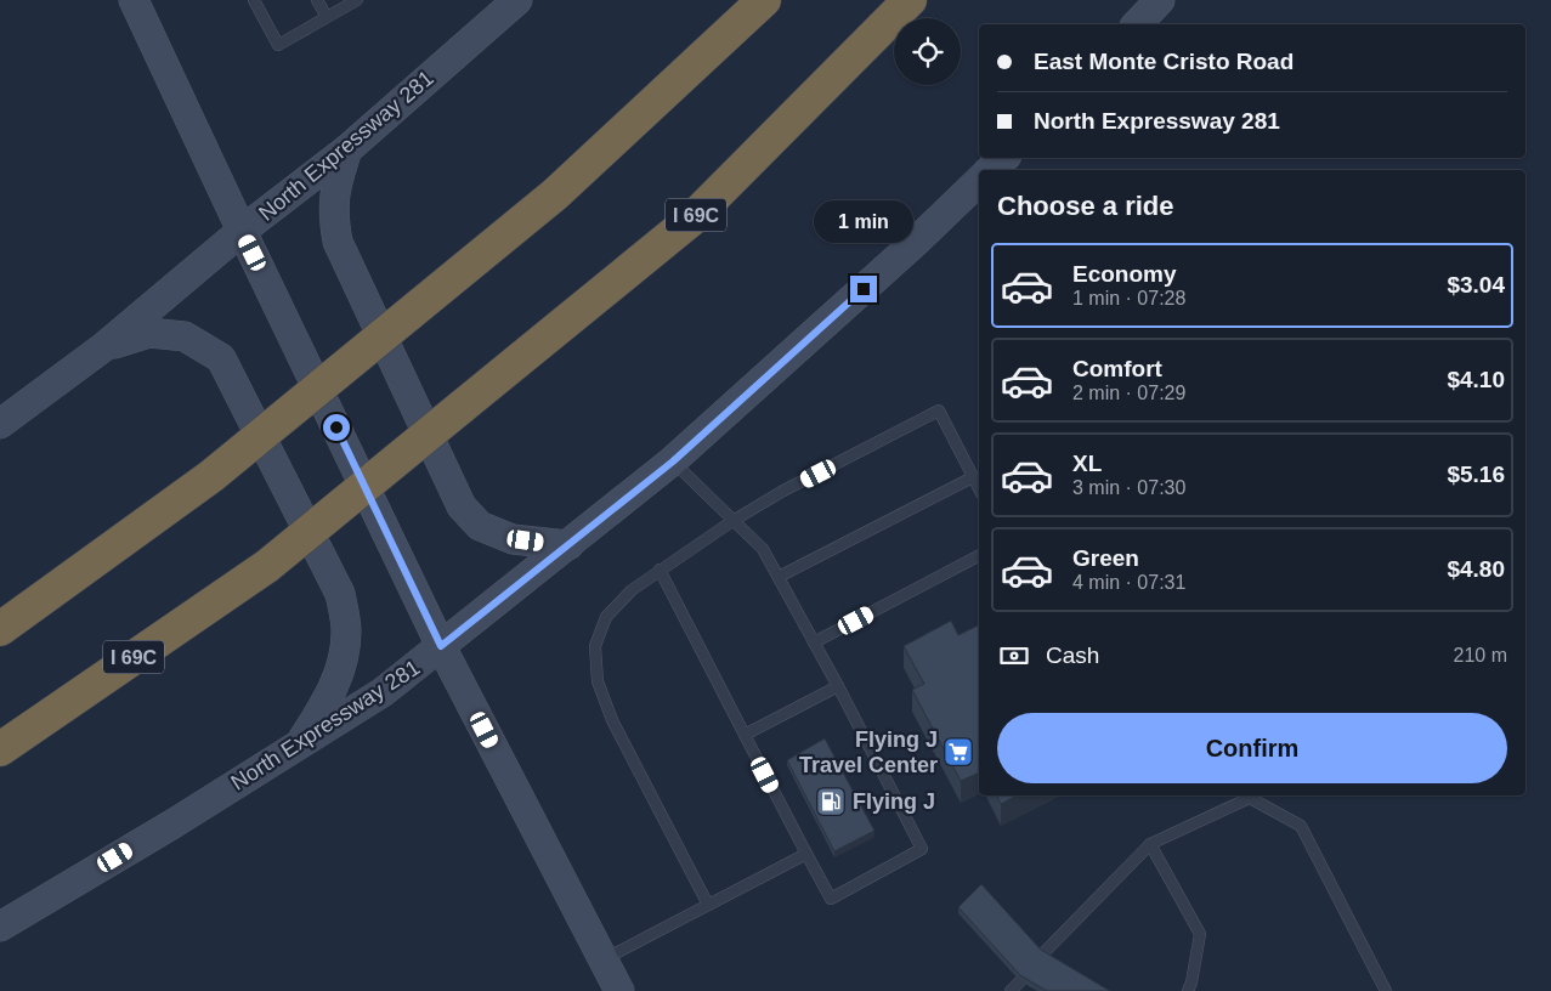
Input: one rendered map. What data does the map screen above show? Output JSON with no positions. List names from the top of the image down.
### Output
{
  "streets": {
    "highway": ["I 69C"],
    "main road": ["North Expressway 281"]
  },
  "places": {
    "supermarket": ["Flying J Travel Center"],
    "fuel station": ["Flying J"]
  },
  "page": {
    "banner": ["East Monte Cristo Road", "North Expressway 281"],
    "heading": "Choose a ride",
    "bubble": "1 min",
    "list": [
      {
        "name": "Economy",
        "note": "1 min · 07:28",
        "value": "$3.04"
      },
      {
        "name": "Comfort",
        "note": "2 min · 07:29",
        "value": "$4.10"
      },
      {
        "name": "XL",
        "note": "3 min · 07:30",
        "value": "$5.16"
      },
      {
        "name": "Green",
        "note": "4 min · 07:31",
        "value": "$4.80"
      }
    ],
    "pay": ["Cash", "210 m"],
    "buttons": "Confirm"
  }
}
